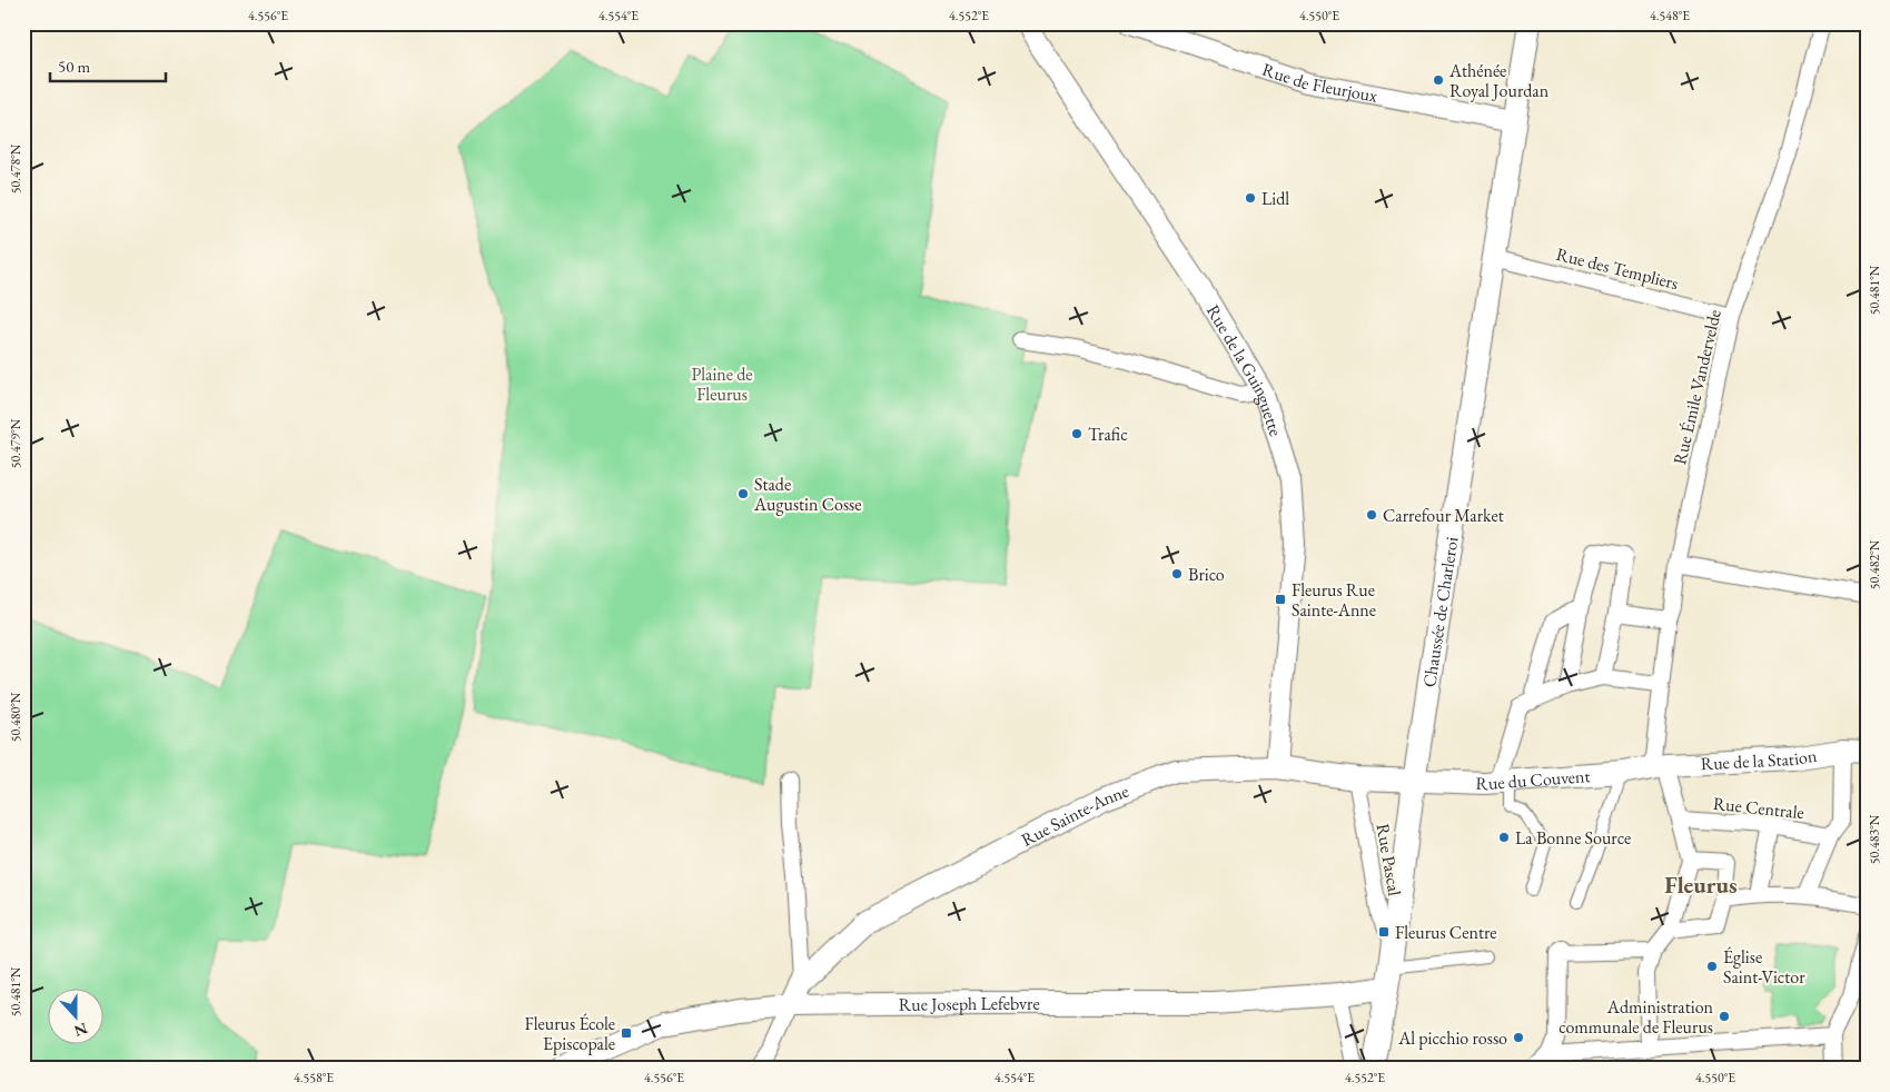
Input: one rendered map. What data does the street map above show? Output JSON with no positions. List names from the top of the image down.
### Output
{
  "streets": {
    "main road": [
      "Chaussée de Charleroi",
      "Rue de la Station",
      "Rue du Couvent",
      "Rue Sainte-Anne",
      "Rue Joseph Lefebvre"
    ],
    "street": [
      "Rue de Fleurjoux",
      "Rue des Templiers",
      "Rue de la Guinguette",
      "Rue Émile Vandervelde",
      "Rue Centrale",
      "Rue Pascal"
    ]
  },
  "crossings": [
    ["Rue de Fleurjoux", "Chaussée de Charleroi"],
    ["Rue des Templiers", "Rue Émile Vandervelde"],
    ["Rue des Templiers", "Chaussée de Charleroi"],
    ["Rue de la Guinguette", "Rue Sainte-Anne"],
    ["Rue Émile Vandervelde", "Rue de la Station"],
    ["Rue Émile Vandervelde", "Rue du Couvent"],
    ["Chaussée de Charleroi", "Rue du Couvent"],
    ["Chaussée de Charleroi", "Rue Sainte-Anne"],
    ["Chaussée de Charleroi", "Rue Pascal"],
    ["Chaussée de Charleroi", "Rue Joseph Lefebvre"],
    ["Rue de la Station", "Rue du Couvent"],
    ["Rue du Couvent", "Rue Sainte-Anne"],
    ["Rue Sainte-Anne", "Rue Pascal"],
    ["Rue Sainte-Anne", "Rue Joseph Lefebvre"]
  ],
  "districts": ["Fleurus"],
  "parks": ["Plaine de Fleurus"],
  "places": {
    "other": [
      "Athénée Royal Jourdan",
      "Lidl",
      "Trafic",
      "Stade Augustin Cosse",
      "Carrefour Market",
      "Brico",
      "La Bonne Source",
      "Église Saint-Victor",
      "Administration communale de Fleurus",
      "Al picchio rosso"
    ],
    "transit": ["Fleurus Rue Sainte-Anne", "Fleurus Centre", "Fleurus École Episcopale"]
  },
  "scale_bar": "50 m",
  "north": "bottom",
  "coordinates": [
    "4.556°E",
    "4.554°E",
    "4.552°E",
    "4.550°E",
    "4.548°E",
    "50.478°N",
    "50.481°N",
    "50.479°N",
    "50.482°N",
    "50.480°N",
    "50.483°N",
    "4.558°E"
  ]
}
